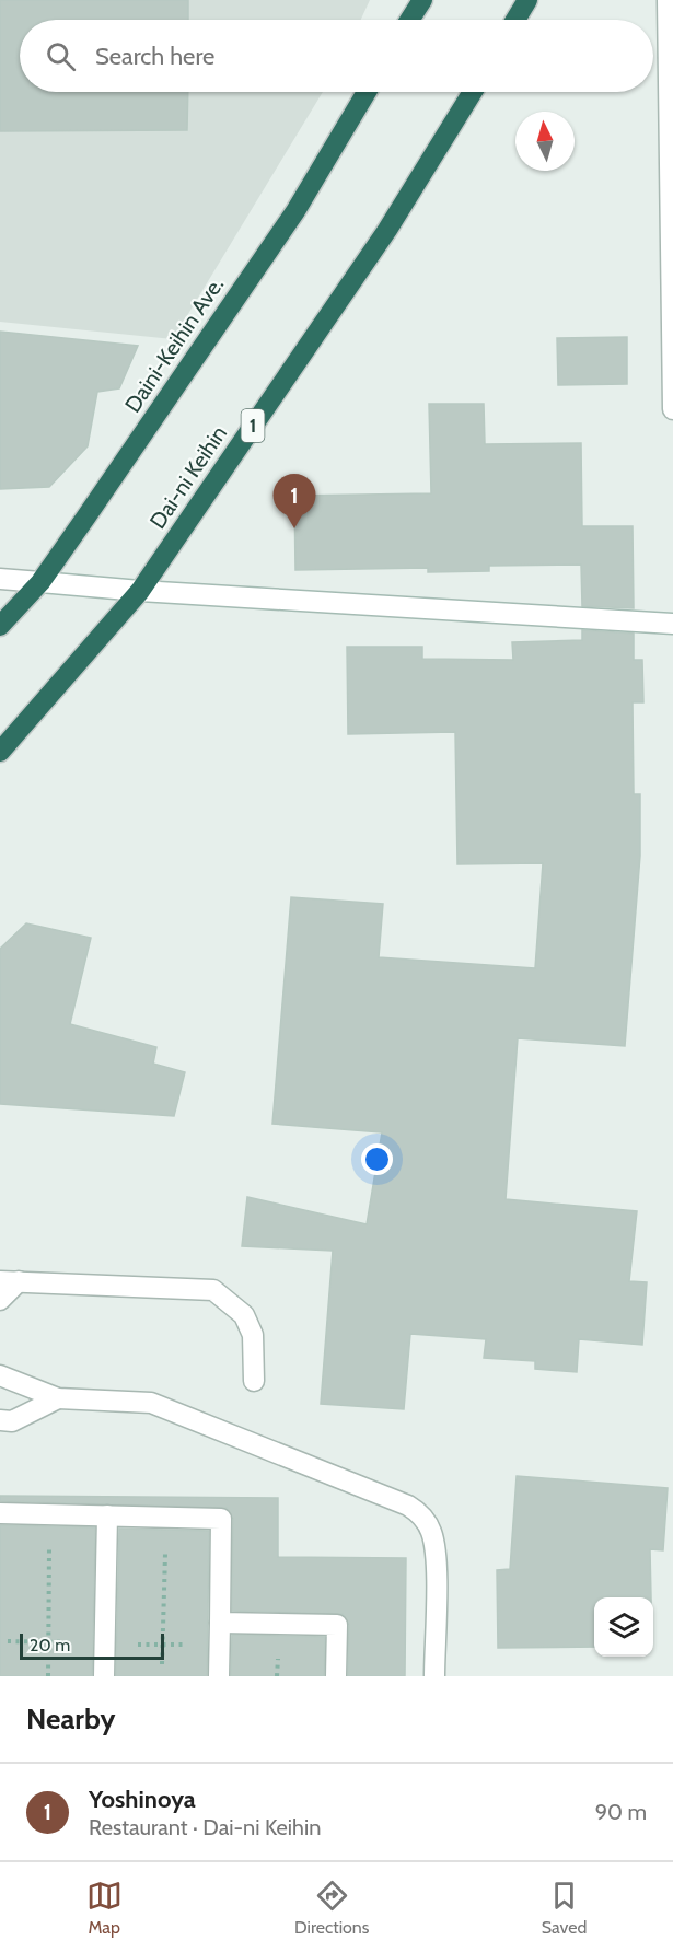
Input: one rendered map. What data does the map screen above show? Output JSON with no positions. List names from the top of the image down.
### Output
{
  "streets": {
    "highway": ["Daini-Keihin Ave.", "1", "Dai-ni Keihin"]
  },
  "scale_bar": "20 m",
  "north": "top",
  "page": {
    "search": "Search here",
    "pins": "1",
    "scale": "20 m",
    "heading": "Nearby",
    "list": [
      {
        "mark": "1",
        "name": "Yoshinoya",
        "note": "Restaurant · Dai-ni Keihin",
        "value": "90 m"
      }
    ],
    "nav": ["Map", "Directions", "Saved"]
  }
}
